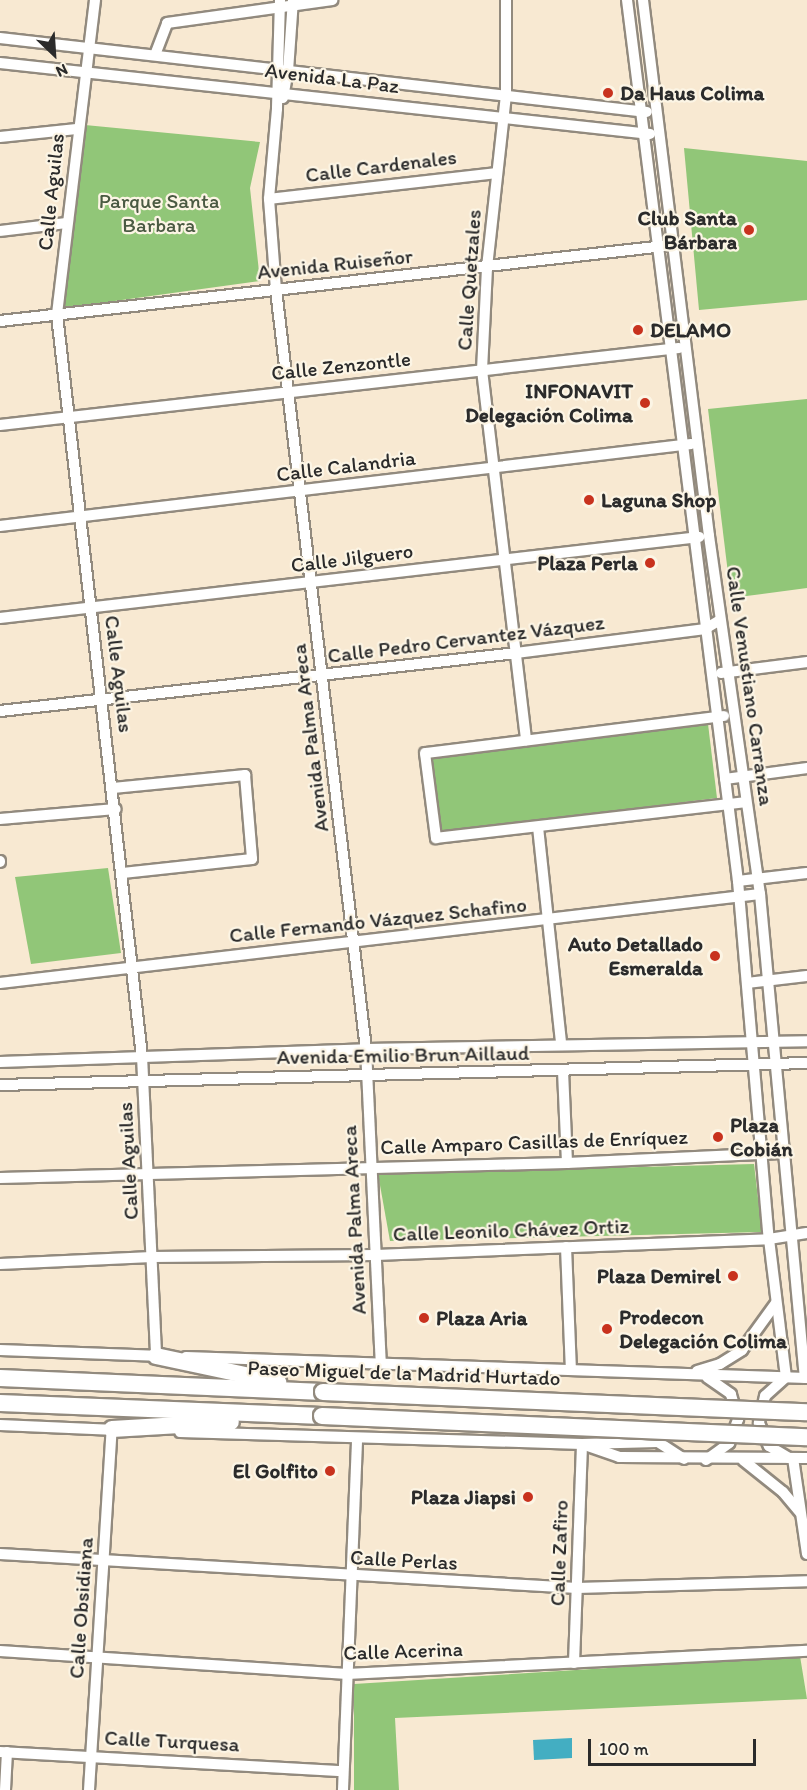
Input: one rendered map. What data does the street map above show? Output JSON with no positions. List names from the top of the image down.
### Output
{
  "streets": {
    "highway": ["Paseo Miguel de la Madrid Hurtado"],
    "street": [
      "Avenida La Paz",
      "Calle Cardenales",
      "Calle Aguilas",
      "Avenida Ruiseñor",
      "Calle Quetzales",
      "Calle Zenzontle",
      "Calle Calandria",
      "Calle Jilguero",
      "Calle Pedro Cervantez Vázquez",
      "Calle Venustiano Carranza",
      "Avenida Palma Areca",
      "Calle Fernando Vázquez Schafino",
      "Avenida Emilio Brun Aillaud",
      "Calle Amparo Casillas de Enríquez",
      "Calle Leonilo Chávez Ortiz",
      "Calle Zafiro",
      "Calle Perlas",
      "Calle Obsidiana",
      "Calle Acerina",
      "Calle Turquesa"
    ]
  },
  "crossings": [
    ["Avenida La Paz", "Calle Aguilas"],
    ["Avenida La Paz", "Calle Quetzales"],
    ["Avenida La Paz", "Calle Venustiano Carranza"],
    ["Avenida La Paz", "Avenida Palma Areca"],
    ["Calle Cardenales", "Calle Quetzales"],
    ["Calle Cardenales", "Avenida Palma Areca"],
    ["Calle Aguilas", "Avenida Ruiseñor"],
    ["Calle Aguilas", "Calle Zenzontle"],
    ["Calle Aguilas", "Calle Calandria"],
    ["Calle Aguilas", "Calle Jilguero"],
    ["Calle Aguilas", "Calle Pedro Cervantez Vázquez"],
    ["Calle Aguilas", "Calle Fernando Vázquez Schafino"],
    ["Calle Aguilas", "Avenida Emilio Brun Aillaud"],
    ["Calle Aguilas", "Calle Amparo Casillas de Enríquez"],
    ["Calle Aguilas", "Calle Leonilo Chávez Ortiz"],
    ["Avenida Ruiseñor", "Calle Quetzales"],
    ["Avenida Ruiseñor", "Calle Venustiano Carranza"],
    ["Avenida Ruiseñor", "Avenida Palma Areca"],
    ["Calle Quetzales", "Calle Zenzontle"],
    ["Calle Quetzales", "Calle Calandria"],
    ["Calle Quetzales", "Calle Jilguero"],
    ["Calle Quetzales", "Calle Pedro Cervantez Vázquez"],
    ["Calle Zenzontle", "Calle Venustiano Carranza"],
    ["Calle Zenzontle", "Avenida Palma Areca"],
    ["Calle Calandria", "Calle Venustiano Carranza"],
    ["Calle Calandria", "Avenida Palma Areca"],
    ["Calle Jilguero", "Calle Venustiano Carranza"],
    ["Calle Jilguero", "Avenida Palma Areca"],
    ["Calle Pedro Cervantez Vázquez", "Calle Venustiano Carranza"],
    ["Calle Pedro Cervantez Vázquez", "Avenida Palma Areca"],
    ["Calle Venustiano Carranza", "Calle Fernando Vázquez Schafino"],
    ["Calle Venustiano Carranza", "Avenida Emilio Brun Aillaud"],
    ["Calle Venustiano Carranza", "Calle Amparo Casillas de Enríquez"],
    ["Calle Venustiano Carranza", "Calle Leonilo Chávez Ortiz"],
    ["Avenida Palma Areca", "Calle Fernando Vázquez Schafino"],
    ["Avenida Palma Areca", "Avenida Emilio Brun Aillaud"],
    ["Avenida Palma Areca", "Calle Amparo Casillas de Enríquez"],
    ["Avenida Palma Areca", "Calle Leonilo Chávez Ortiz"],
    ["Calle Zafiro", "Calle Perlas"],
    ["Calle Zafiro", "Calle Acerina"],
    ["Calle Perlas", "Calle Obsidiana"],
    ["Calle Obsidiana", "Calle Acerina"],
    ["Calle Obsidiana", "Calle Turquesa"]
  ],
  "parks": ["Parque Santa Barbara"],
  "places": [
    "Da Haus Colima",
    "Club Santa Bárbara",
    "DELAMO",
    "INFONAVIT Delegación Colima",
    "Laguna Shop",
    "Plaza Perla",
    "Auto Detallado Esmeralda",
    "Plaza Cobián",
    "Plaza Demirel",
    "Plaza Aria",
    "Prodecon Delegación Colima",
    "El Golfito",
    "Plaza Jiapsi"
  ],
  "scale_bar": "100 m",
  "north": "bottom right"
}
